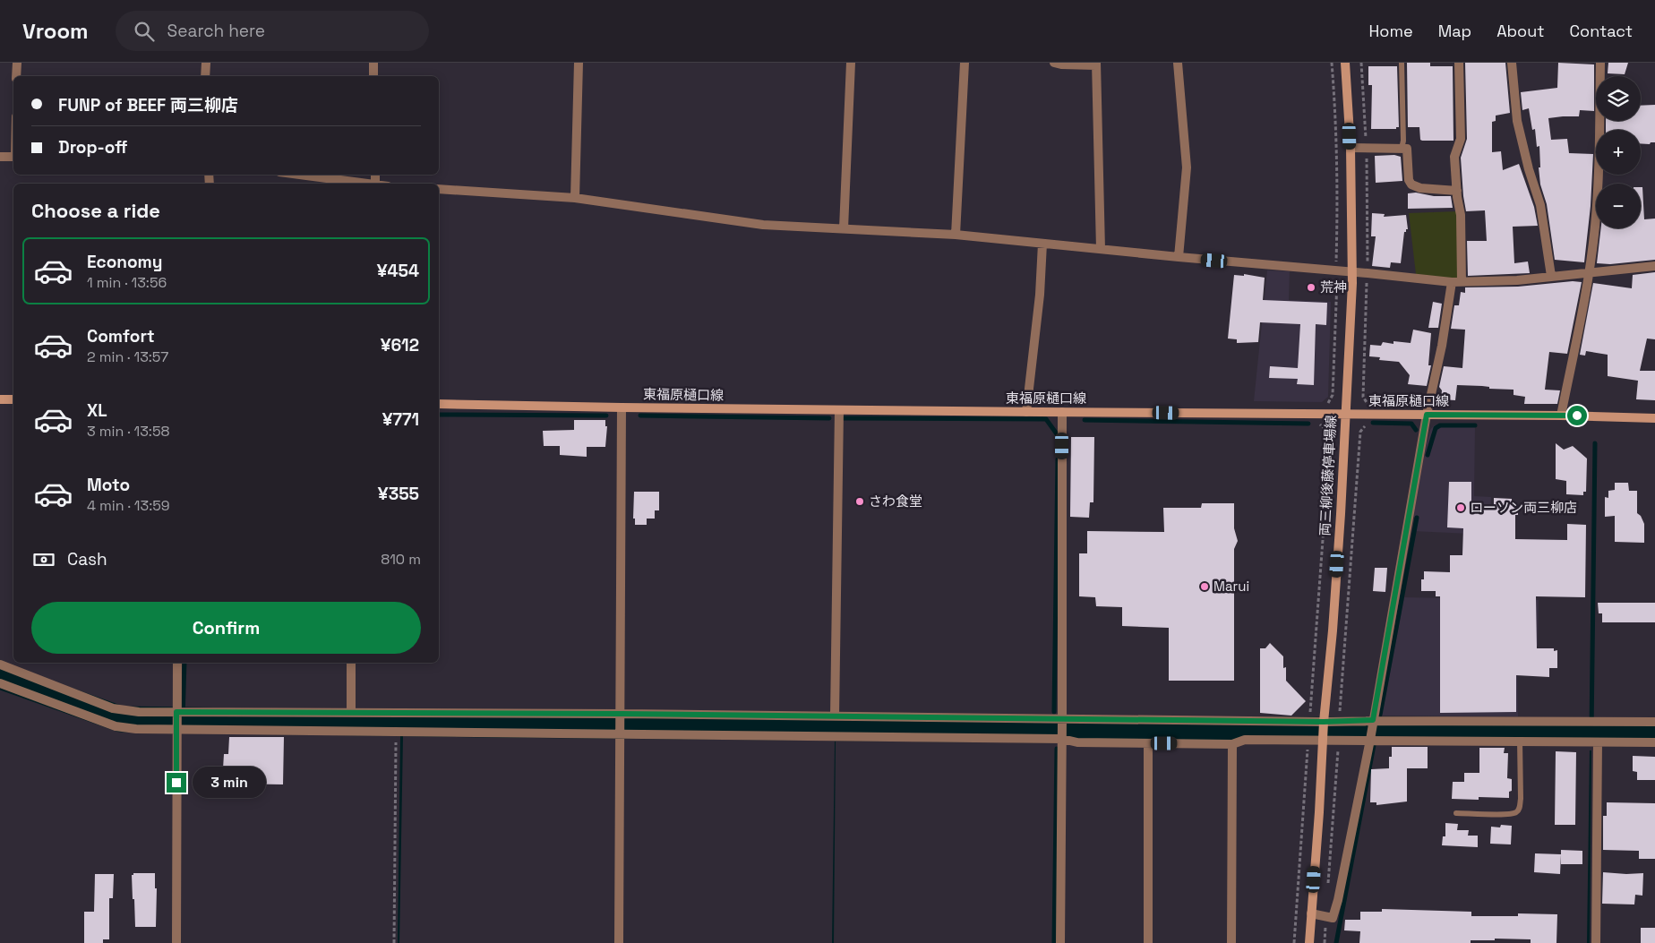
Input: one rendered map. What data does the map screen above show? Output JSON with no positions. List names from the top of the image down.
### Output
{
  "streets": {
    "main road": ["東福原樋口線", "両三柳後藤停車場線"]
  },
  "crossings": [
    ["東福原樋口線", "両三柳後藤停車場線"]
  ],
  "places": [
    "荒神",
    "さわ食堂",
    "ローソン両三柳店",
    "Marui"
  ],
  "page": {
    "header": "Vroom",
    "search": "Search here",
    "nav": [
      "Home",
      "Map",
      "About",
      "Contact"
    ],
    "map_buttons": ["+", "−"],
    "banner": ["FUNP of BEEF 両三柳店", "Drop-off"],
    "heading": "Choose a ride",
    "list": [
      {
        "name": "Economy",
        "note": "1 min · 13:56",
        "value": "¥454"
      },
      {
        "name": "Comfort",
        "note": "2 min · 13:57",
        "value": "¥612"
      },
      {
        "name": "XL",
        "note": "3 min · 13:58",
        "value": "¥771"
      },
      {
        "name": "Moto",
        "note": "4 min · 13:59",
        "value": "¥355"
      }
    ],
    "pay": ["Cash", "810 m"],
    "buttons": "Confirm",
    "bubble": "3 min"
  }
}
